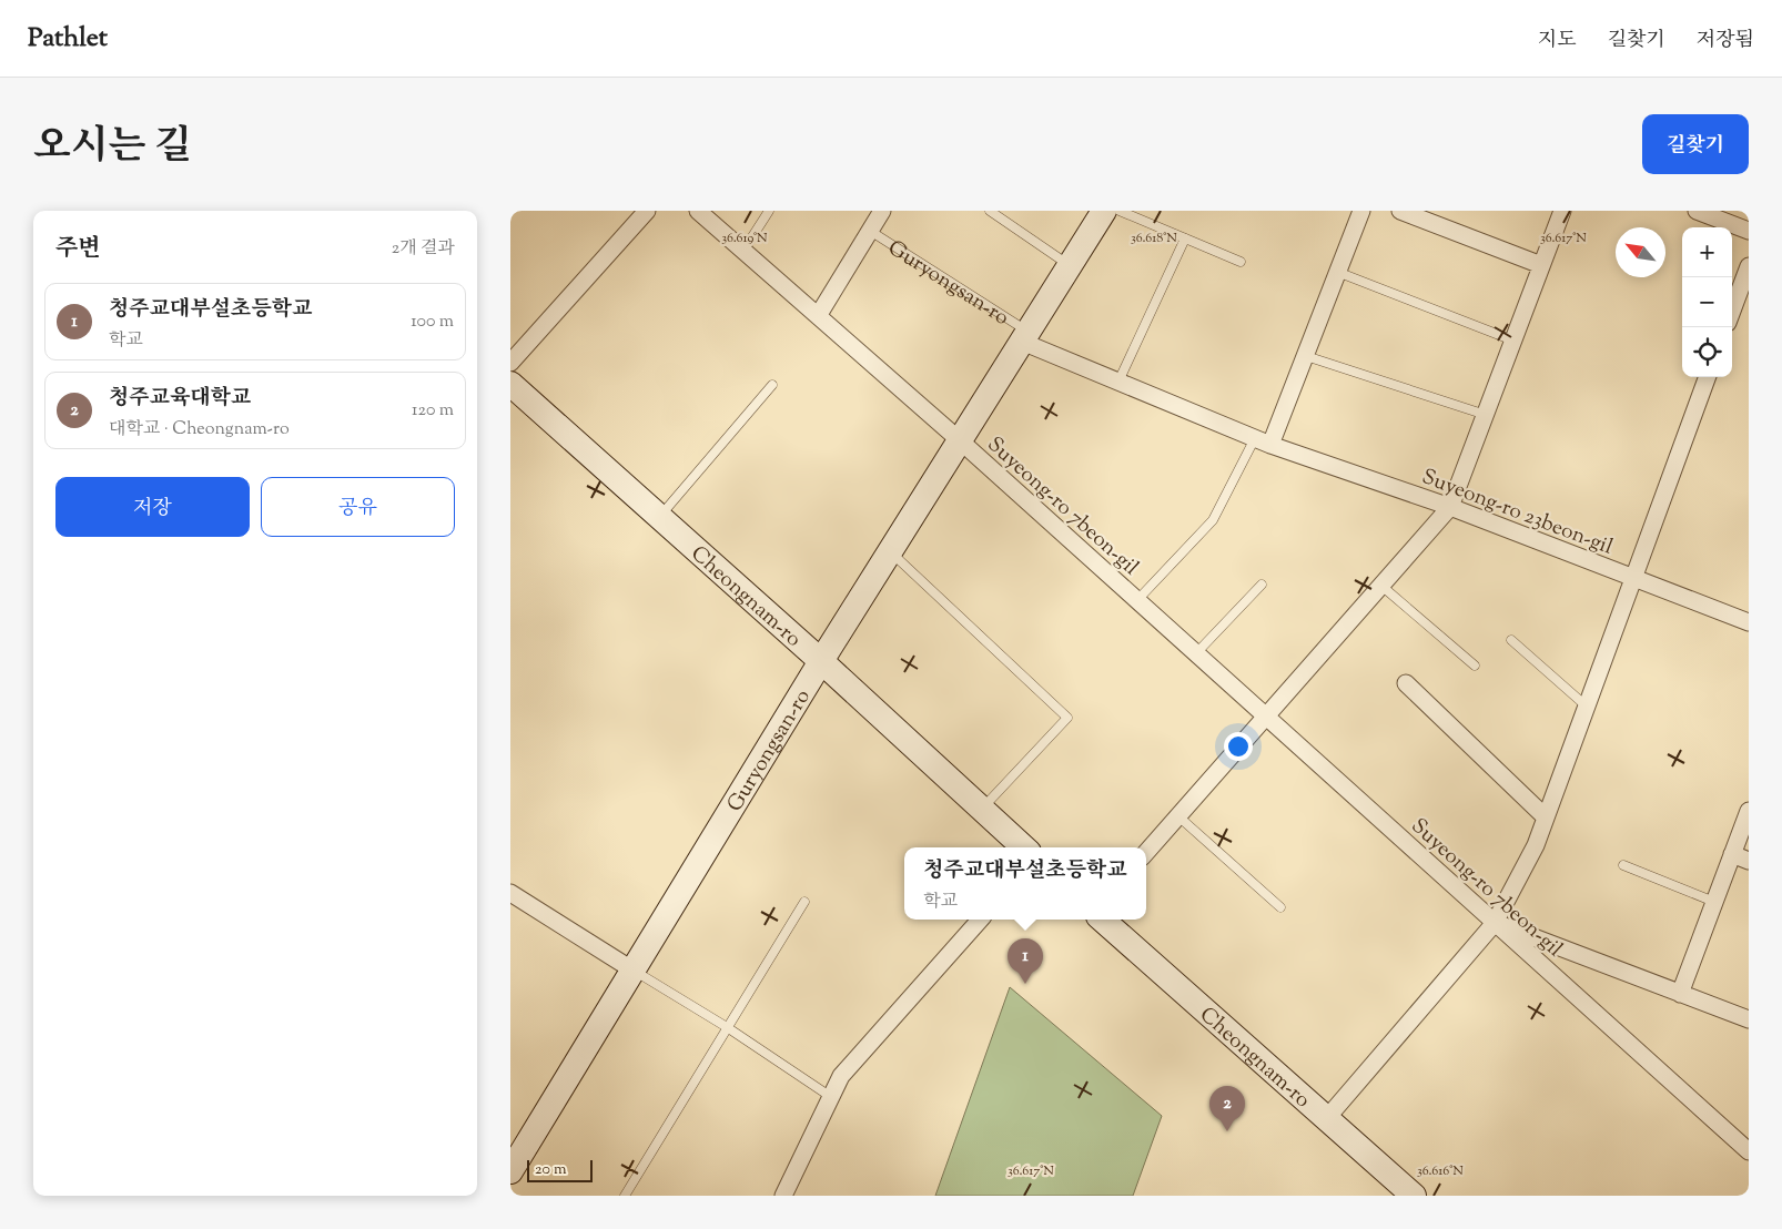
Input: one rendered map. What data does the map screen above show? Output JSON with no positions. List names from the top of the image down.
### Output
{
  "streets": {
    "main road": ["Guryongsan-ro", "Cheongnam-ro"],
    "street": ["Suyeong-ro 7beon-gil", "Suyeong-ro 23beon-gil"]
  },
  "crossings": [
    ["Guryongsan-ro", "Suyeong-ro 7beon-gil"],
    ["Guryongsan-ro", "Suyeong-ro 23beon-gil"],
    ["Guryongsan-ro", "Cheongnam-ro"],
    ["Suyeong-ro 7beon-gil", "Suyeong-ro 23beon-gil"]
  ],
  "scale_bar": "20 m",
  "north": "top left",
  "page": {
    "header": "Pathlet",
    "nav": ["지도", "길찾기", "저장됨"],
    "title": "오시는 길",
    "buttons": [
      "길찾기",
      ["저장", "공유"]
    ],
    "heading": ["주변", "2개 결과"],
    "map_buttons": ["+", "−"],
    "list": [
      {
        "mark": "1",
        "name": "청주교대부설초등학교",
        "note": "학교",
        "value": "100 m"
      },
      {
        "mark": "2",
        "name": "청주교육대학교",
        "note": "대학교 · Cheongnam-ro",
        "value": "120 m"
      }
    ],
    "popup": ["청주교대부설초등학교", "학교"],
    "pins": ["1", "2"],
    "scale": "20 m"
  },
  "coordinates": [
    "36.619°N",
    "36.618°N",
    "36.617°N",
    "36.616°N"
  ]
}
